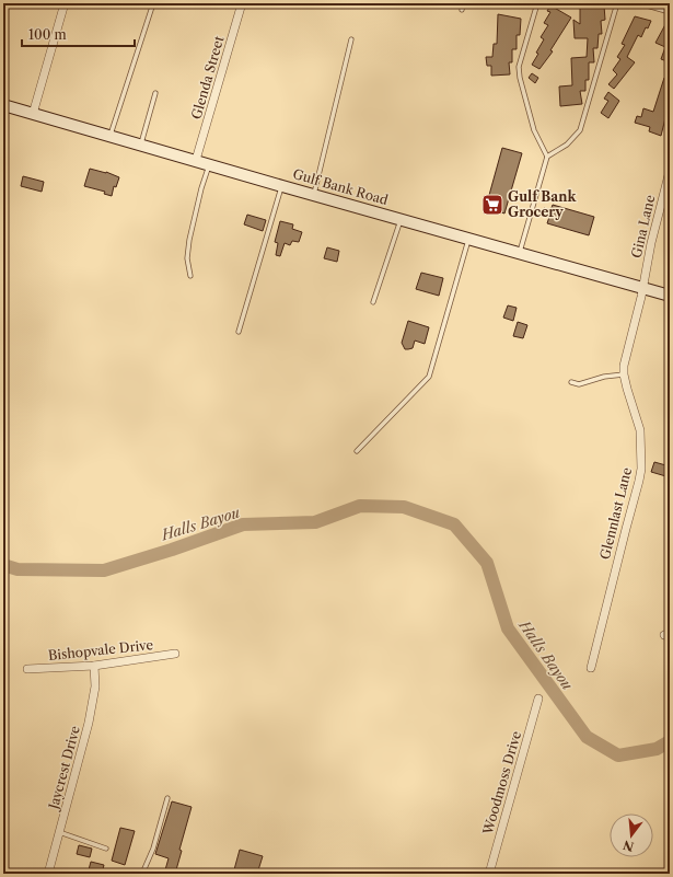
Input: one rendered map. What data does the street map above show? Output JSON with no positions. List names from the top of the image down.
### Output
{
  "streets": {
    "main road": ["Gulf Bank Road"],
    "street": [
      "Glenda Street",
      "Gina Lane",
      "Glennlast Lane",
      "Bishopvale Drive",
      "Jaycrest Drive",
      "Woodmoss Drive"
    ]
  },
  "crossings": [
    ["Glenda Street", "Gulf Bank Road"],
    ["Gulf Bank Road", "Gina Lane"],
    ["Gulf Bank Road", "Glennlast Lane"],
    ["Gina Lane", "Glennlast Lane"],
    ["Bishopvale Drive", "Jaycrest Drive"]
  ],
  "water": ["Halls Bayou"],
  "places": {
    "supermarket": ["Gulf Bank Grocery"]
  },
  "scale_bar": "100 m",
  "north": "bottom"
}
